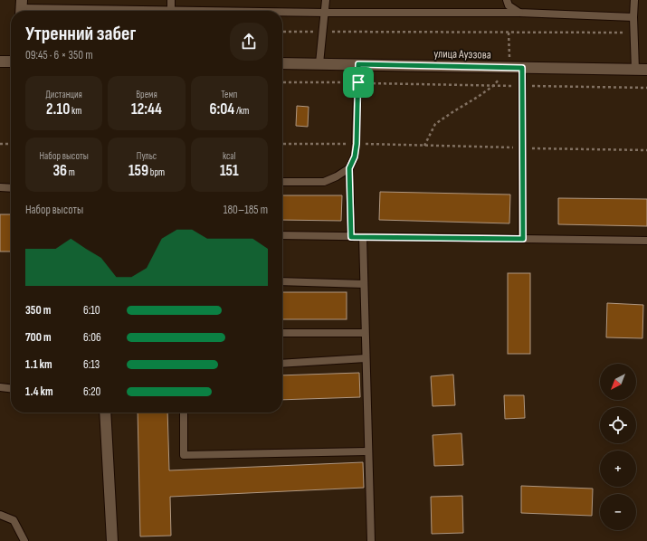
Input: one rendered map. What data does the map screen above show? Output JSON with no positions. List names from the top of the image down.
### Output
{
  "streets": {
    "street": ["улица Ауэзова"]
  },
  "north": "bottom left",
  "page": {
    "heading": ["Утренний забег", "09:45 · 6 × 350 m"],
    "stats": [
      ["Дистанция", "2.10 km"],
      ["Время", "12:44"],
      ["Темп", "6:04 /km"],
      ["Набор высоты", "36 m"],
      ["Пульс", "159 bpm"],
      ["kcal", "151"]
    ],
    "chart": ["Набор высоты", "180–185 m"],
    "list": [
      {
        "name": "350 m",
        "note": "6:10"
      },
      {
        "name": "700 m",
        "note": "6:06"
      },
      {
        "name": "1.1 km",
        "note": "6:13"
      },
      {
        "name": "1.4 km",
        "note": "6:20"
      }
    ],
    "map_buttons": ["+", "−"]
  }
}
